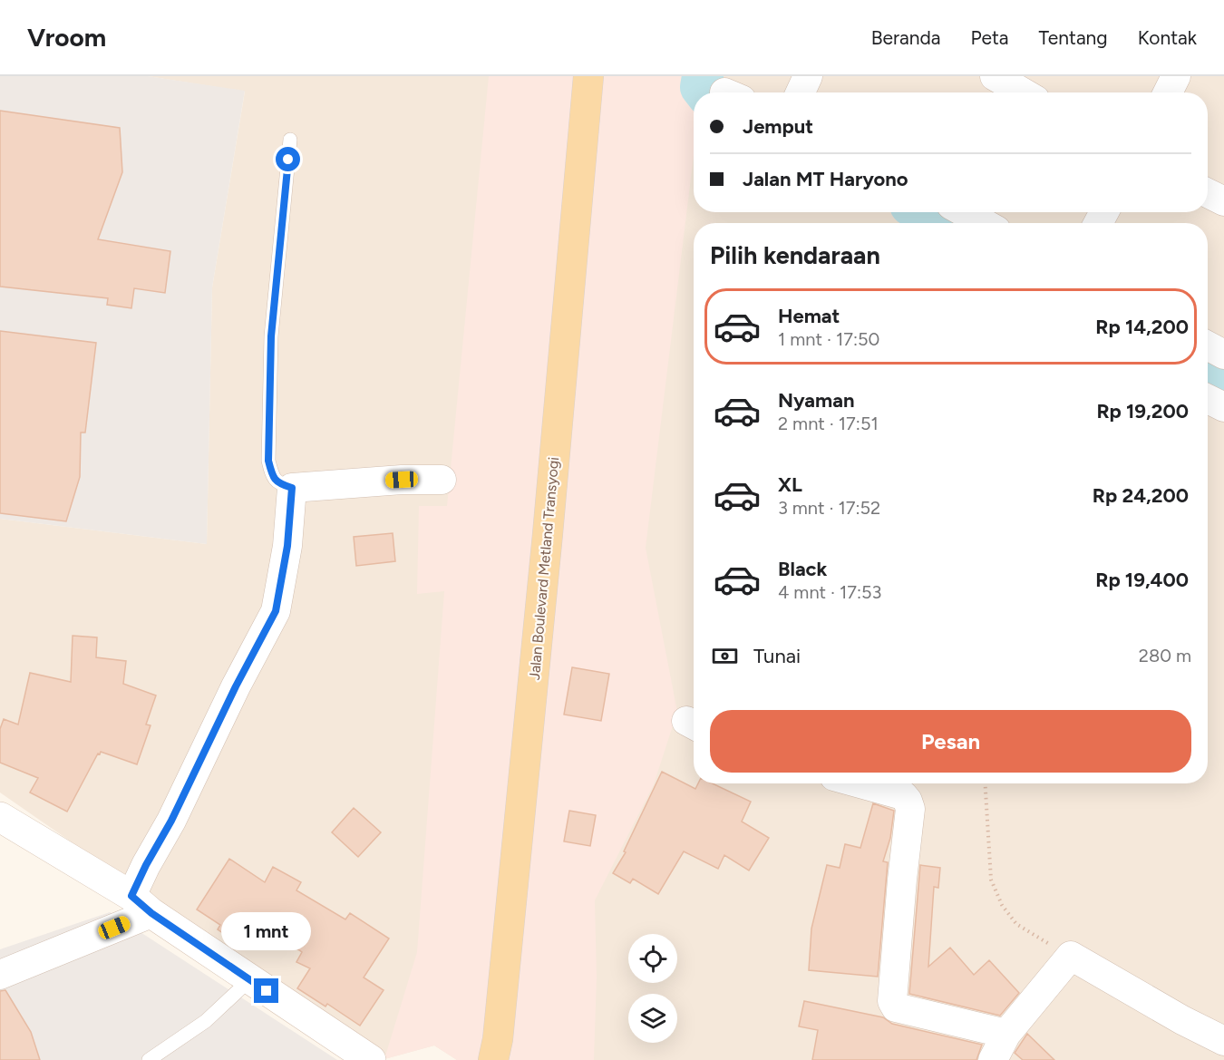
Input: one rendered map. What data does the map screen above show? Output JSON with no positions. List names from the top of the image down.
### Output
{
  "streets": {
    "main road": ["Jalan Boulevard Metland Transyogi"]
  },
  "page": {
    "header": "Vroom",
    "nav": [
      "Beranda",
      "Peta",
      "Tentang",
      "Kontak"
    ],
    "banner": ["Jemput", "Jalan MT Haryono"],
    "heading": "Pilih kendaraan",
    "list": [
      {
        "name": "Hemat",
        "note": "1 mnt · 17:50",
        "value": "Rp 14,200"
      },
      {
        "name": "Nyaman",
        "note": "2 mnt · 17:51",
        "value": "Rp 19,200"
      },
      {
        "name": "XL",
        "note": "3 mnt · 17:52",
        "value": "Rp 24,200"
      },
      {
        "name": "Black",
        "note": "4 mnt · 17:53",
        "value": "Rp 19,400"
      }
    ],
    "pay": ["Tunai", "280 m"],
    "buttons": "Pesan",
    "bubble": "1 mnt"
  }
}
